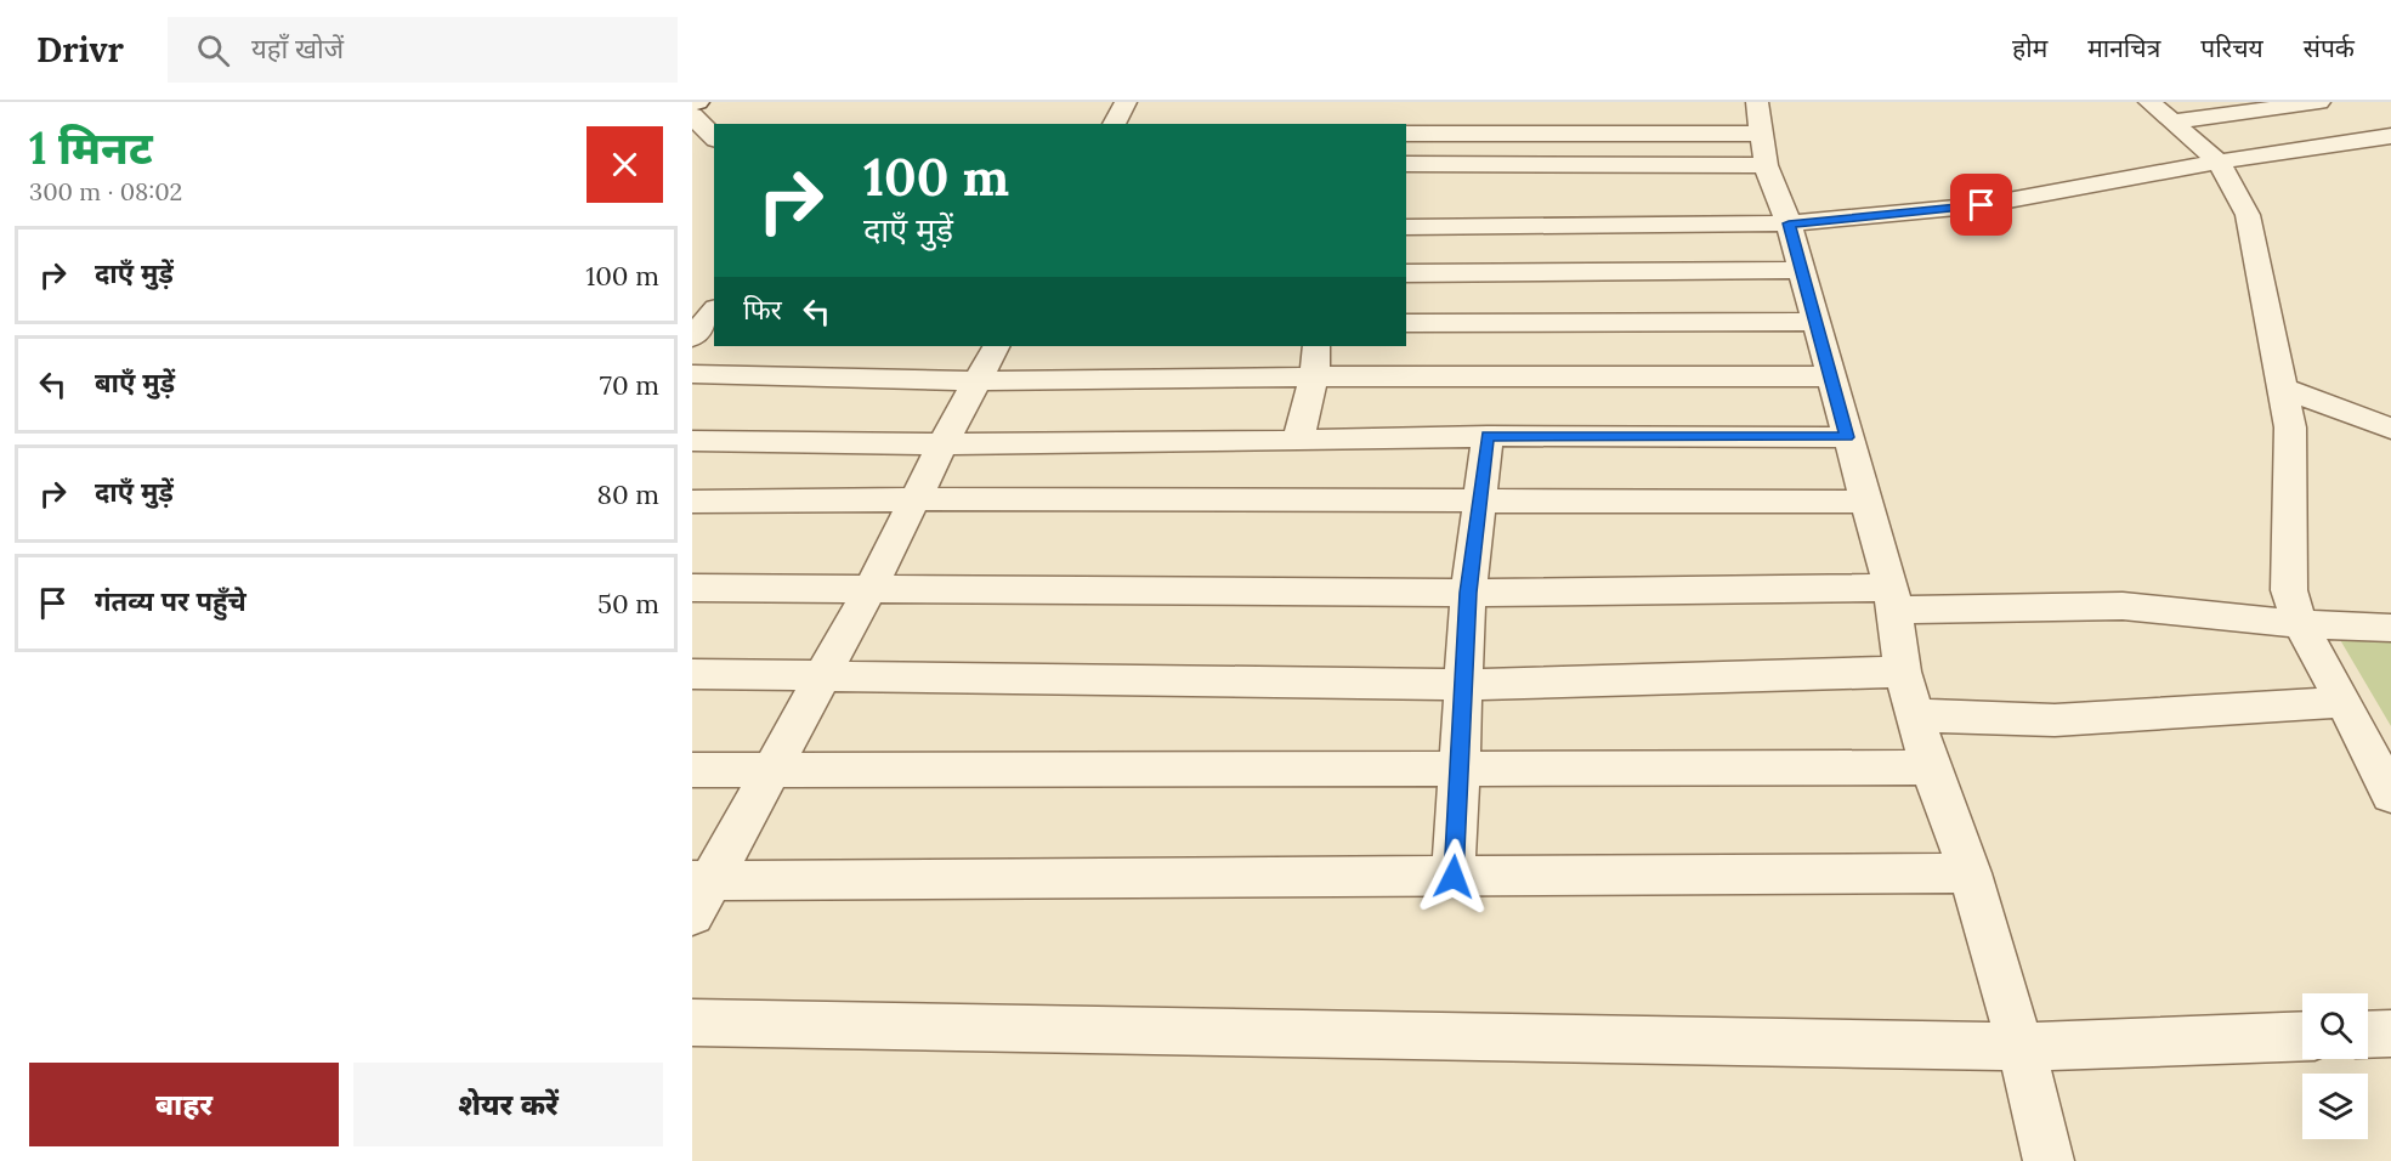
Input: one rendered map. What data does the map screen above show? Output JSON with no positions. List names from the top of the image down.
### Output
{
  "page": {
    "header": "Drivr",
    "search": "यहाँ खोजें",
    "nav": [
      "होम",
      "मानचित्र",
      "परिचय",
      "संपर्क"
    ],
    "heading": ["1 मिनट", "300 m · 08:02"],
    "turn": ["100 m", "दाएँ मुड़ें"],
    "list": [
      {
        "name": "दाएँ मुड़ें",
        "value": "100 m"
      },
      {
        "name": "बाएँ मुड़ें",
        "value": "70 m"
      },
      {
        "name": "दाएँ मुड़ें",
        "value": "80 m"
      },
      {
        "name": "गंतव्य पर पहुँचे",
        "value": "50 m"
      }
    ],
    "then": "फिर",
    "buttons": ["बाहर", "शेयर करें"]
  }
}
